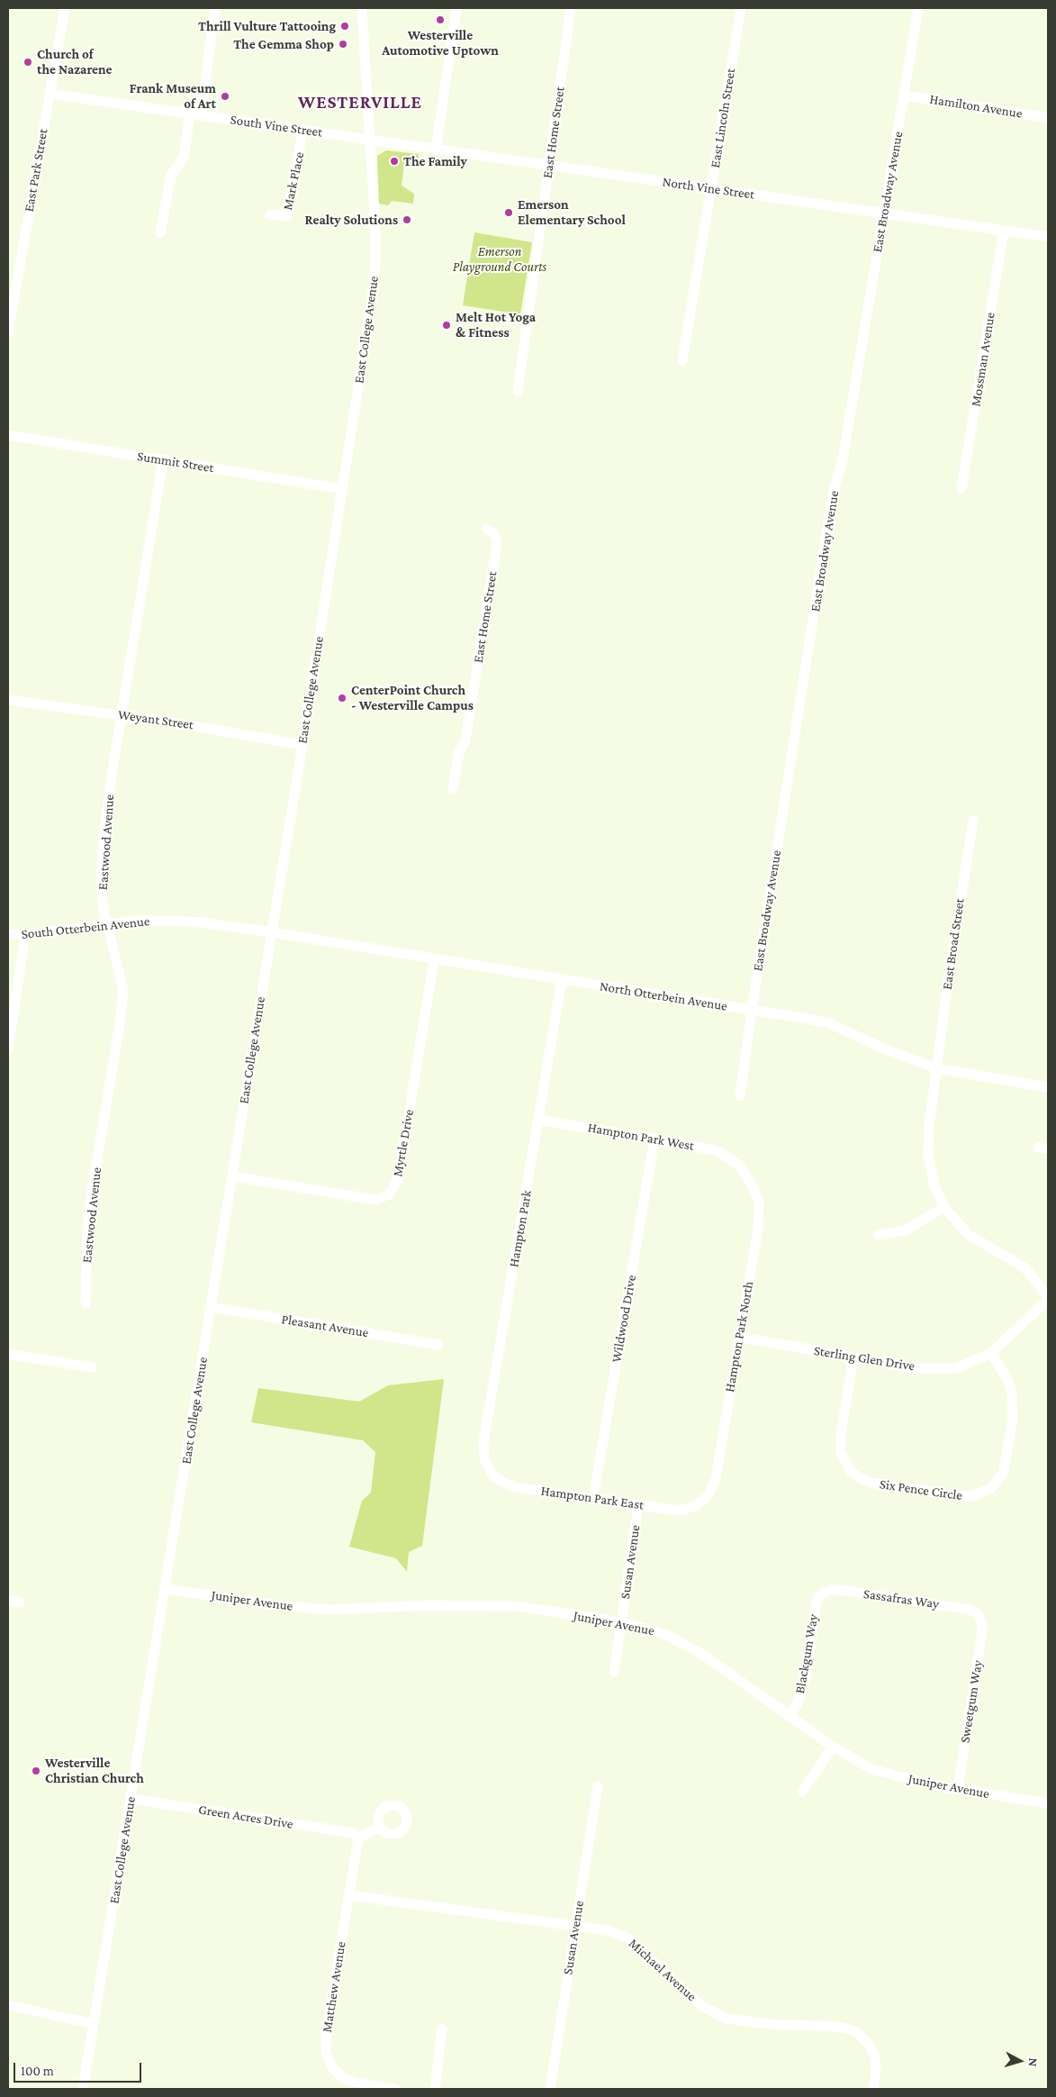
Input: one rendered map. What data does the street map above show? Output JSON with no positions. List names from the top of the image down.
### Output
{
  "streets": {
    "street": [
      "Hamilton Avenue",
      "East Lincoln Street",
      "South Vine Street",
      "East Home Street",
      "East Park Street",
      "Mark Place",
      "North Vine Street",
      "East Broadway Avenue",
      "East College Avenue",
      "Mossman Avenue",
      "Summit Street",
      "Weyant Street",
      "Eastwood Avenue",
      "South Otterbein Avenue",
      "East Broad Street",
      "North Otterbein Avenue",
      "Hampton Park West",
      "Myrtle Drive",
      "Hampton Park",
      "Wildwood Drive",
      "Pleasant Avenue",
      "Hampton Park North",
      "Sterling Glen Drive",
      "Six Pence Circle",
      "Hampton Park East",
      "Susan Avenue",
      "Sassafras Way",
      "Juniper Avenue",
      "Blackgum Way",
      "Sweetgum Way",
      "Green Acres Drive",
      "Michael Avenue",
      "Matthew Avenue"
    ]
  },
  "crossings": [
    ["Hamilton Avenue", "East Broadway Avenue"],
    ["East Lincoln Street", "North Vine Street"],
    ["South Vine Street", "East Park Street"],
    ["South Vine Street", "Mark Place"],
    ["South Vine Street", "North Vine Street"],
    ["South Vine Street", "East College Avenue"],
    ["East Home Street", "North Vine Street"],
    ["North Vine Street", "East Broadway Avenue"],
    ["North Vine Street", "East College Avenue"],
    ["North Vine Street", "Mossman Avenue"],
    ["East Broadway Avenue", "North Otterbein Avenue"],
    ["East College Avenue", "Summit Street"],
    ["East College Avenue", "Weyant Street"],
    ["East College Avenue", "South Otterbein Avenue"],
    ["East College Avenue", "North Otterbein Avenue"],
    ["East College Avenue", "Myrtle Drive"],
    ["East College Avenue", "Pleasant Avenue"],
    ["East College Avenue", "Juniper Avenue"],
    ["East College Avenue", "Green Acres Drive"],
    ["Summit Street", "Eastwood Avenue"],
    ["Weyant Street", "Eastwood Avenue"],
    ["Eastwood Avenue", "South Otterbein Avenue"],
    ["South Otterbein Avenue", "North Otterbein Avenue"],
    ["East Broad Street", "North Otterbein Avenue"],
    ["North Otterbein Avenue", "Myrtle Drive"],
    ["North Otterbein Avenue", "Hampton Park"],
    ["Hampton Park West", "Hampton Park"],
    ["Hampton Park West", "Wildwood Drive"],
    ["Hampton Park West", "Hampton Park North"],
    ["Hampton Park", "Hampton Park East"],
    ["Wildwood Drive", "Hampton Park East"],
    ["Hampton Park North", "Sterling Glen Drive"],
    ["Hampton Park North", "Hampton Park East"],
    ["Sterling Glen Drive", "Six Pence Circle"],
    ["Hampton Park East", "Susan Avenue"],
    ["Susan Avenue", "Juniper Avenue"],
    ["Susan Avenue", "Michael Avenue"],
    ["Sassafras Way", "Blackgum Way"],
    ["Sassafras Way", "Sweetgum Way"],
    ["Juniper Avenue", "Blackgum Way"],
    ["Juniper Avenue", "Sweetgum Way"],
    ["Green Acres Drive", "Matthew Avenue"],
    ["Michael Avenue", "Matthew Avenue"]
  ],
  "districts": ["WESTERVILLE"],
  "parks": ["Emerson Playground Courts"],
  "places": [
    "Westerville Automotive Uptown",
    "Thrill Vulture Tattooing",
    "The Gemma Shop",
    "Church of the Nazarene",
    "Frank Museum of Art",
    "The Family",
    "Emerson Elementary School",
    "Realty Solutions",
    "Melt Hot Yoga & Fitness",
    "CenterPoint Church - Westerville Campus",
    "Westerville Christian Church"
  ],
  "scale_bar": "100 m",
  "north": "right"
}
